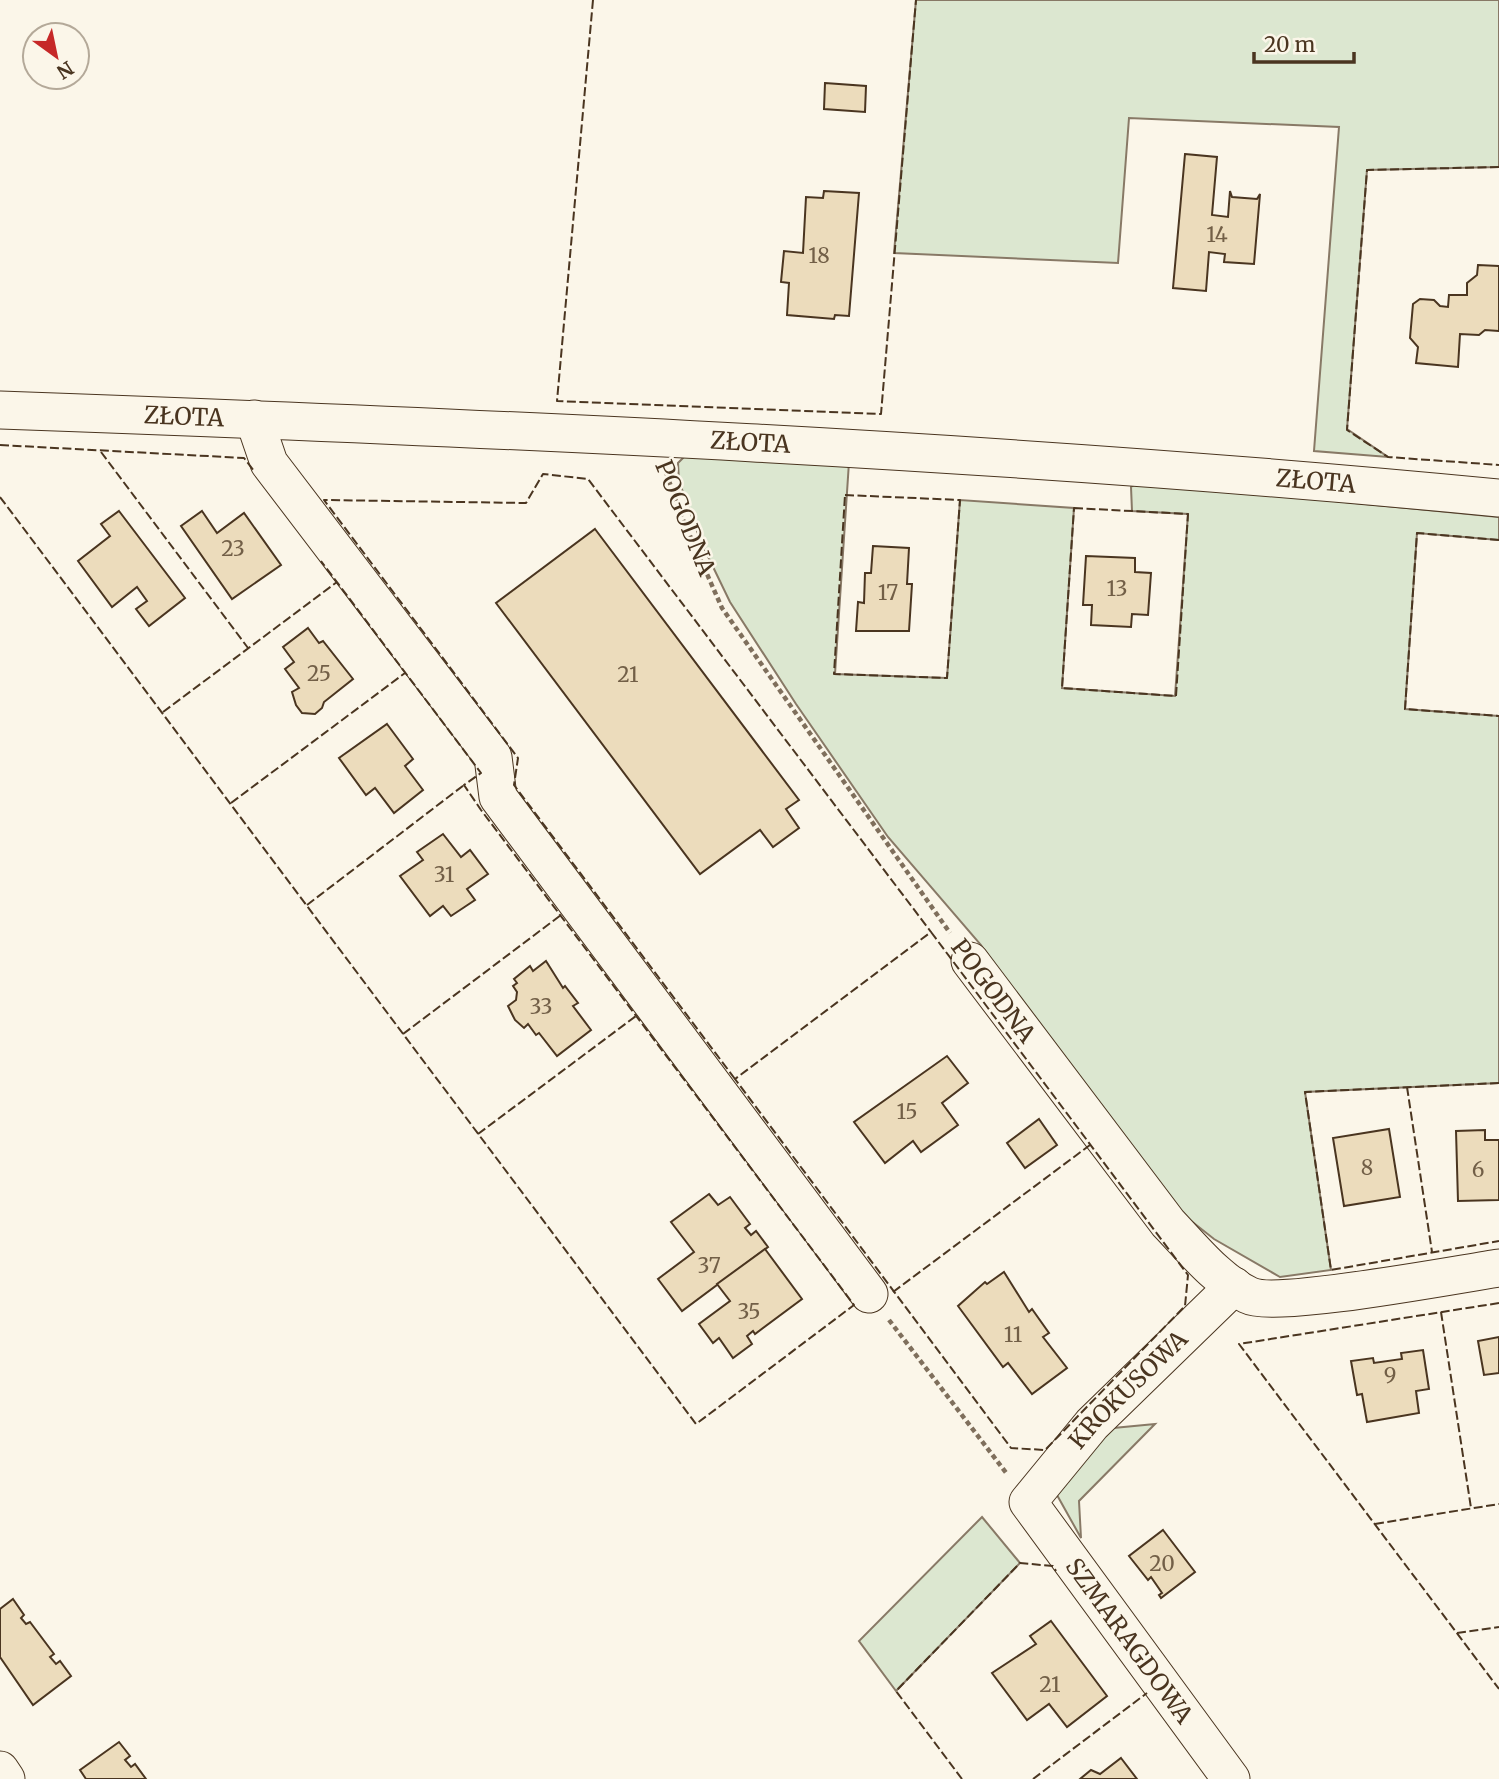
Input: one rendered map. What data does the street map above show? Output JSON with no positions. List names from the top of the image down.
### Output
{
  "streets": {
    "street": [
      "ZŁOTA",
      "POGODNA",
      "KROKUSOWA",
      "SZMARAGDOWA"
    ]
  },
  "crossings": [
    ["ZŁOTA", "POGODNA"],
    ["POGODNA", "KROKUSOWA"],
    ["KROKUSOWA", "SZMARAGDOWA"]
  ],
  "house_numbers": [
    "14",
    "18",
    "23",
    "13",
    "17",
    "25",
    "21",
    "31",
    "33",
    "15",
    "8",
    "6",
    "37",
    "35",
    "11",
    "9",
    "20",
    "21"
  ],
  "scale_bar": "20 m",
  "north": "bottom right"
}
